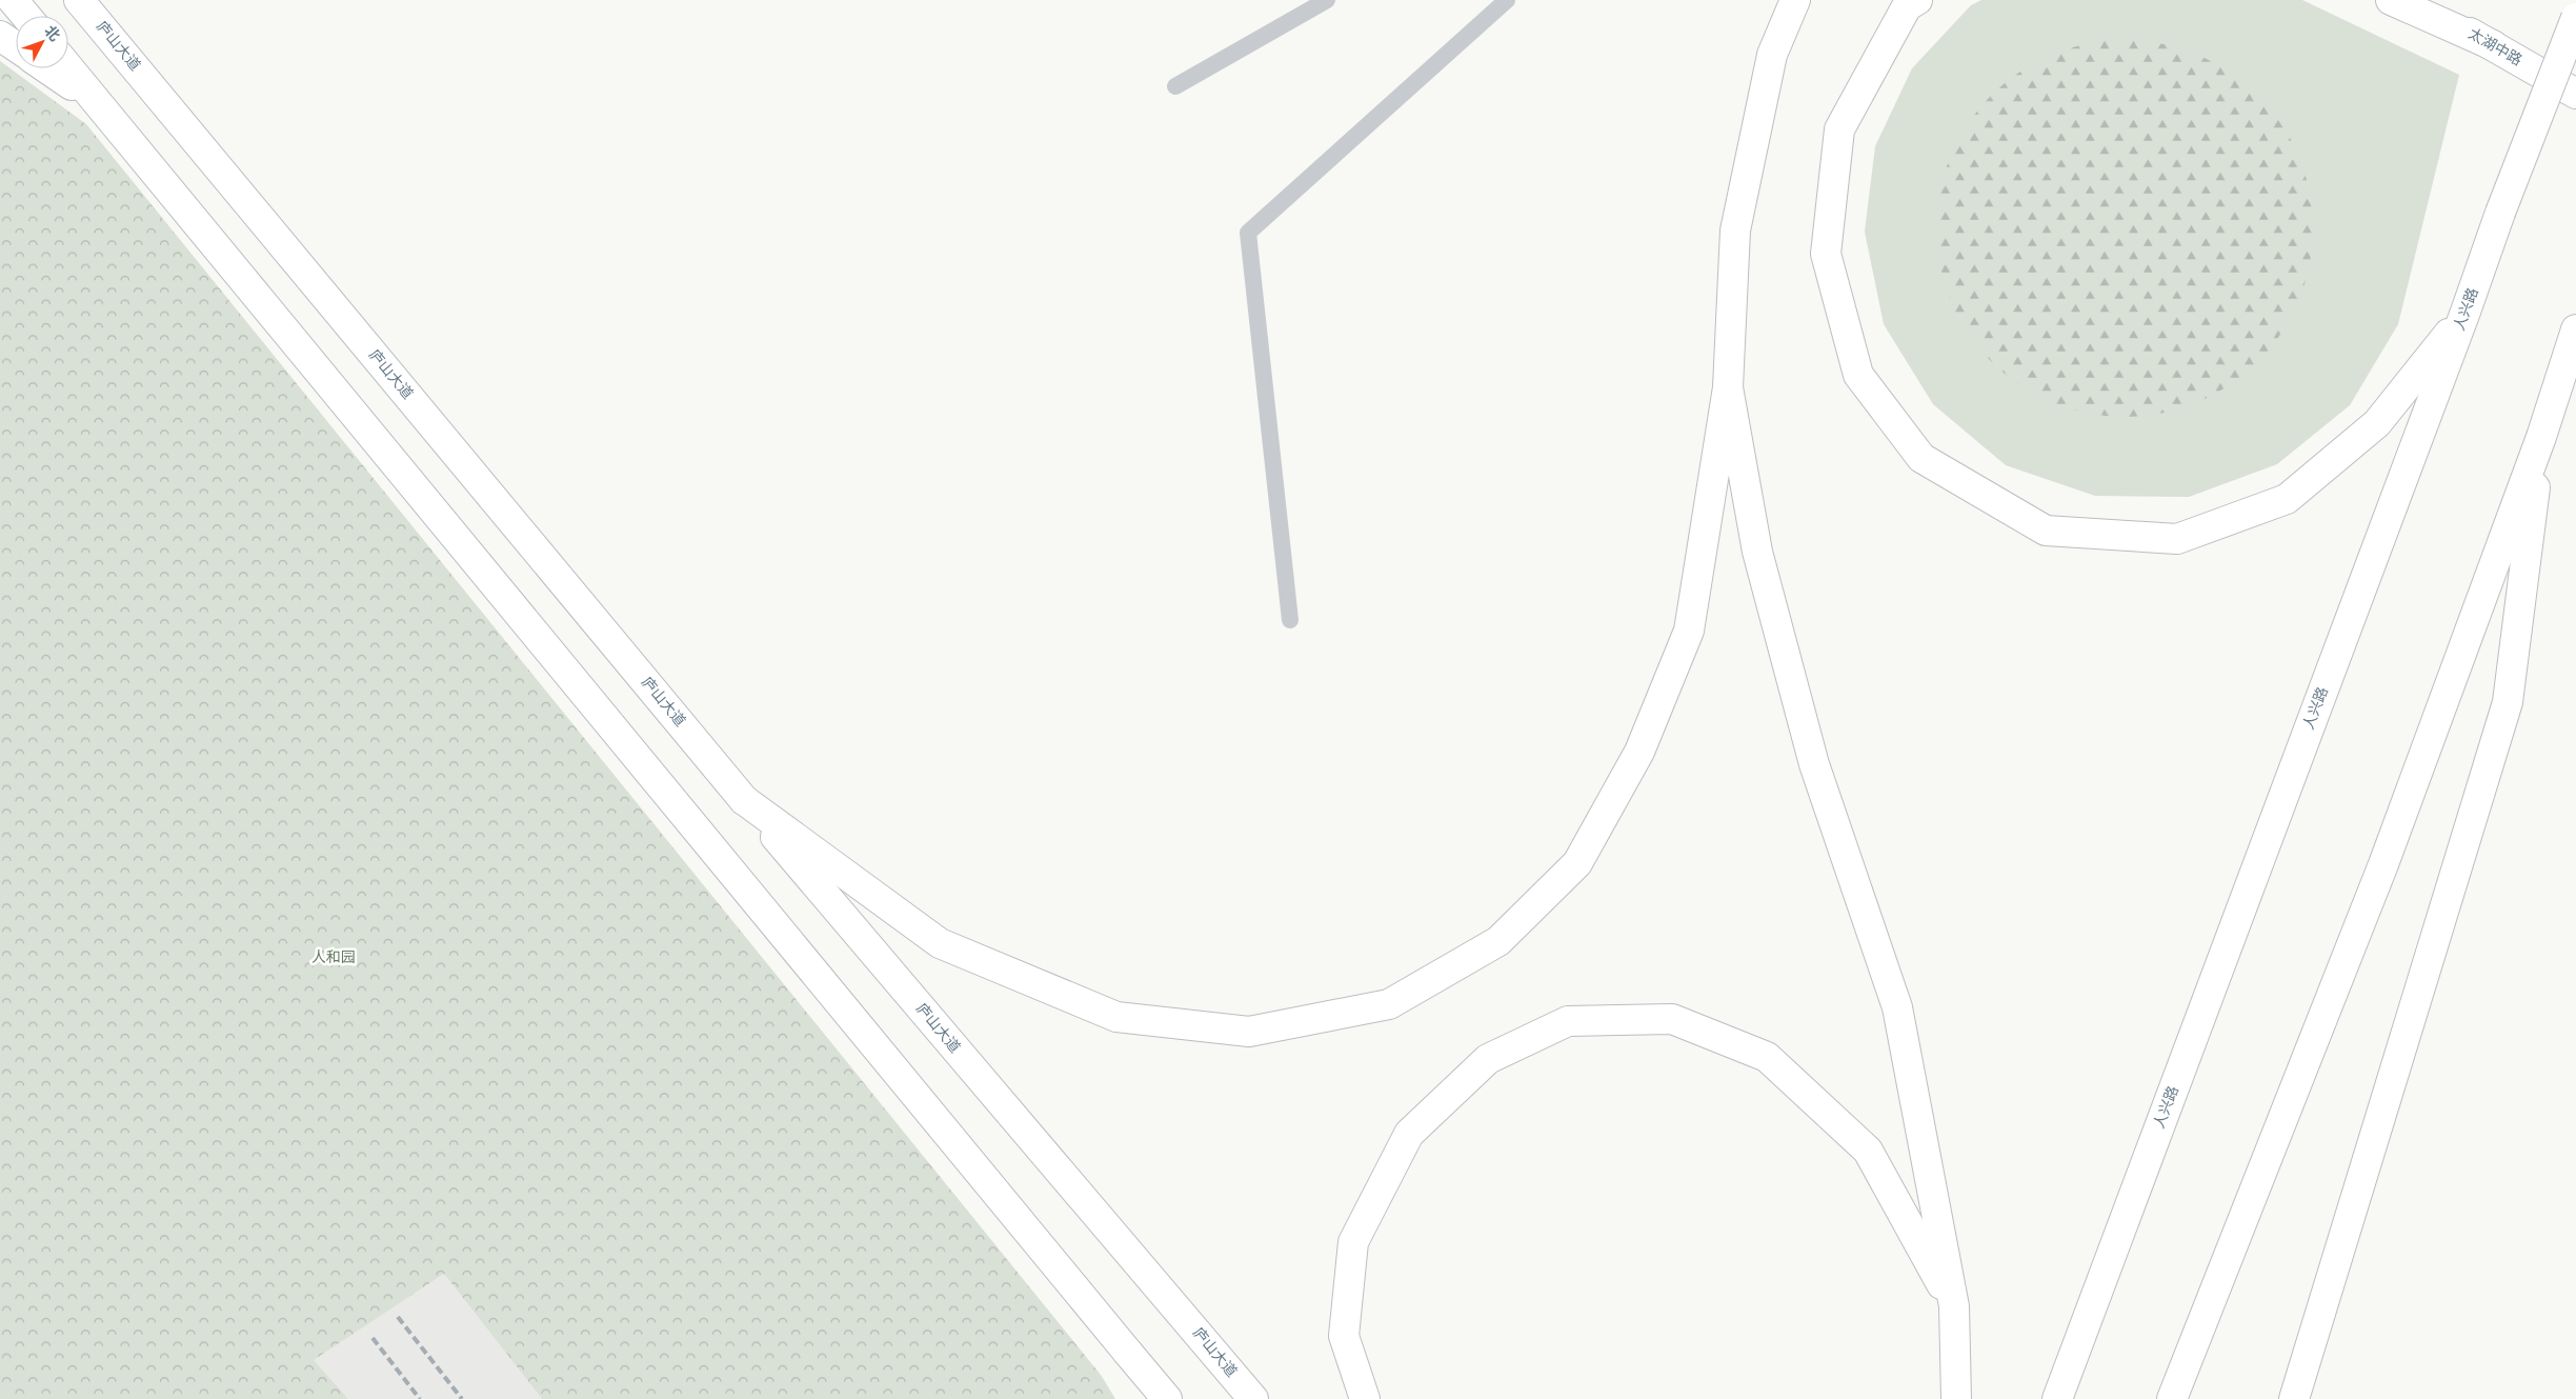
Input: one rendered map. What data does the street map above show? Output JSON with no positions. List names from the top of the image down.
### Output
{
  "streets": {
    "main road": ["庐山大道", "太湖中路", "人兴路"]
  },
  "parks": ["人和园"],
  "north": "top right"
}
